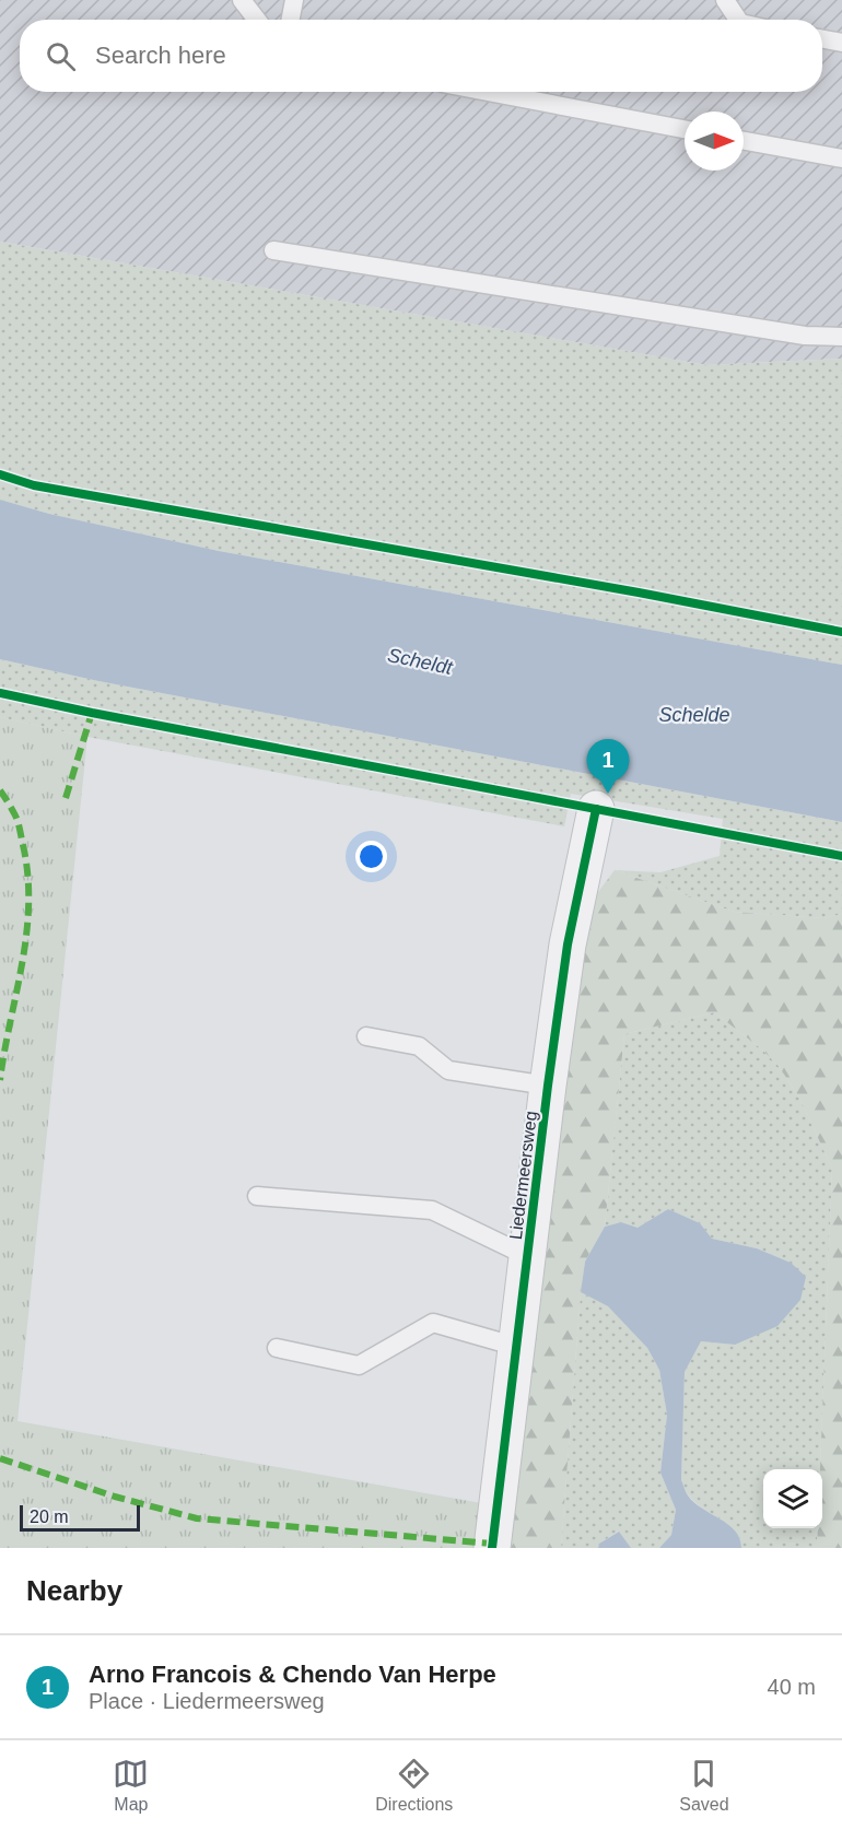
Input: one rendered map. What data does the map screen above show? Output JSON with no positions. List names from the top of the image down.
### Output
{
  "streets": {
    "street": ["Liedermeersweg"]
  },
  "water": ["Scheldt", "Schelde"],
  "scale_bar": "20 m",
  "north": "right",
  "page": {
    "search": "Search here",
    "pins": "1",
    "scale": "20 m",
    "heading": "Nearby",
    "list": [
      {
        "mark": "1",
        "name": "Arno Francois & Chendo Van Herpe",
        "note": "Place · Liedermeersweg",
        "value": "40 m"
      }
    ],
    "nav": ["Map", "Directions", "Saved"]
  }
}
